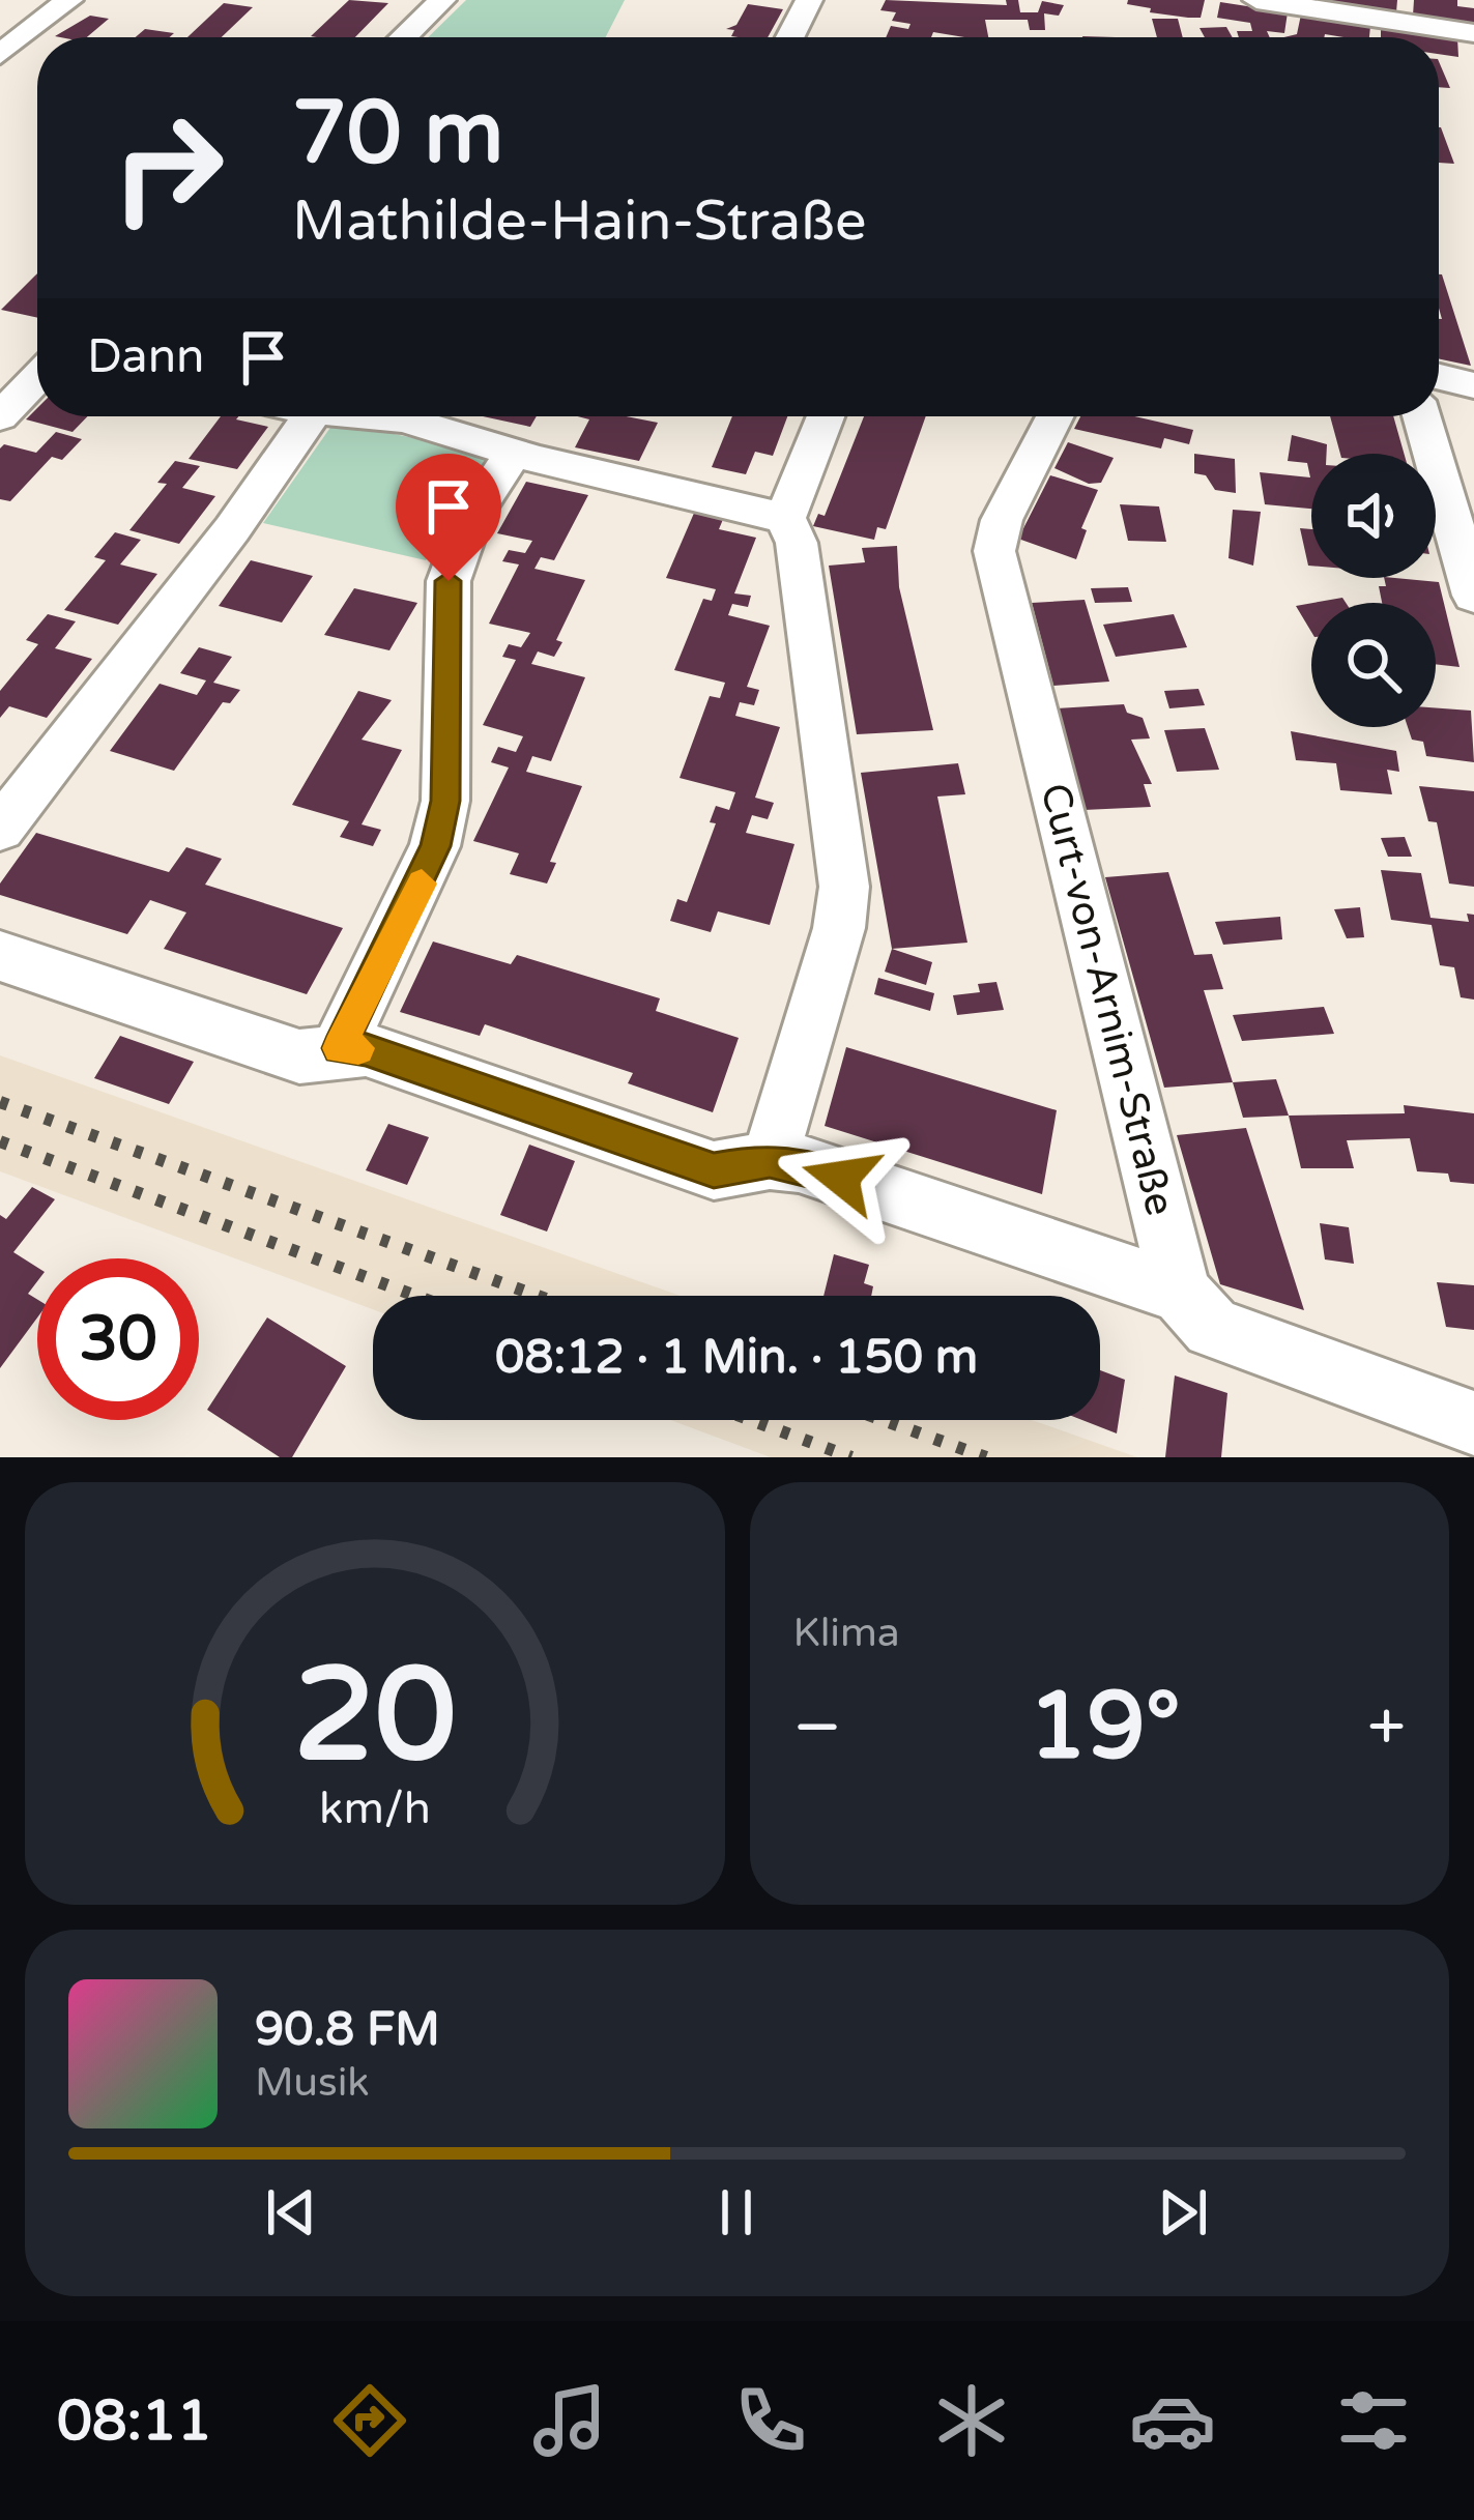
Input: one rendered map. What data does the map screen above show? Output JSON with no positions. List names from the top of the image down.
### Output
{
  "streets": {
    "street": ["Curt-von-Arnim-Straße"]
  },
  "page": {
    "turn": ["70 m", "Mathilde-Hain-Straße"],
    "then": "Dann",
    "limit": "30",
    "trip": "08:12 · 1 Min. · 150 m",
    "tile": "Klima",
    "heat": ["−", "19°", "+"],
    "song": ["90.8 FM", "Musik"],
    "tabs": "08:11",
    "gauge": ["20", "km/h"]
  }
}
